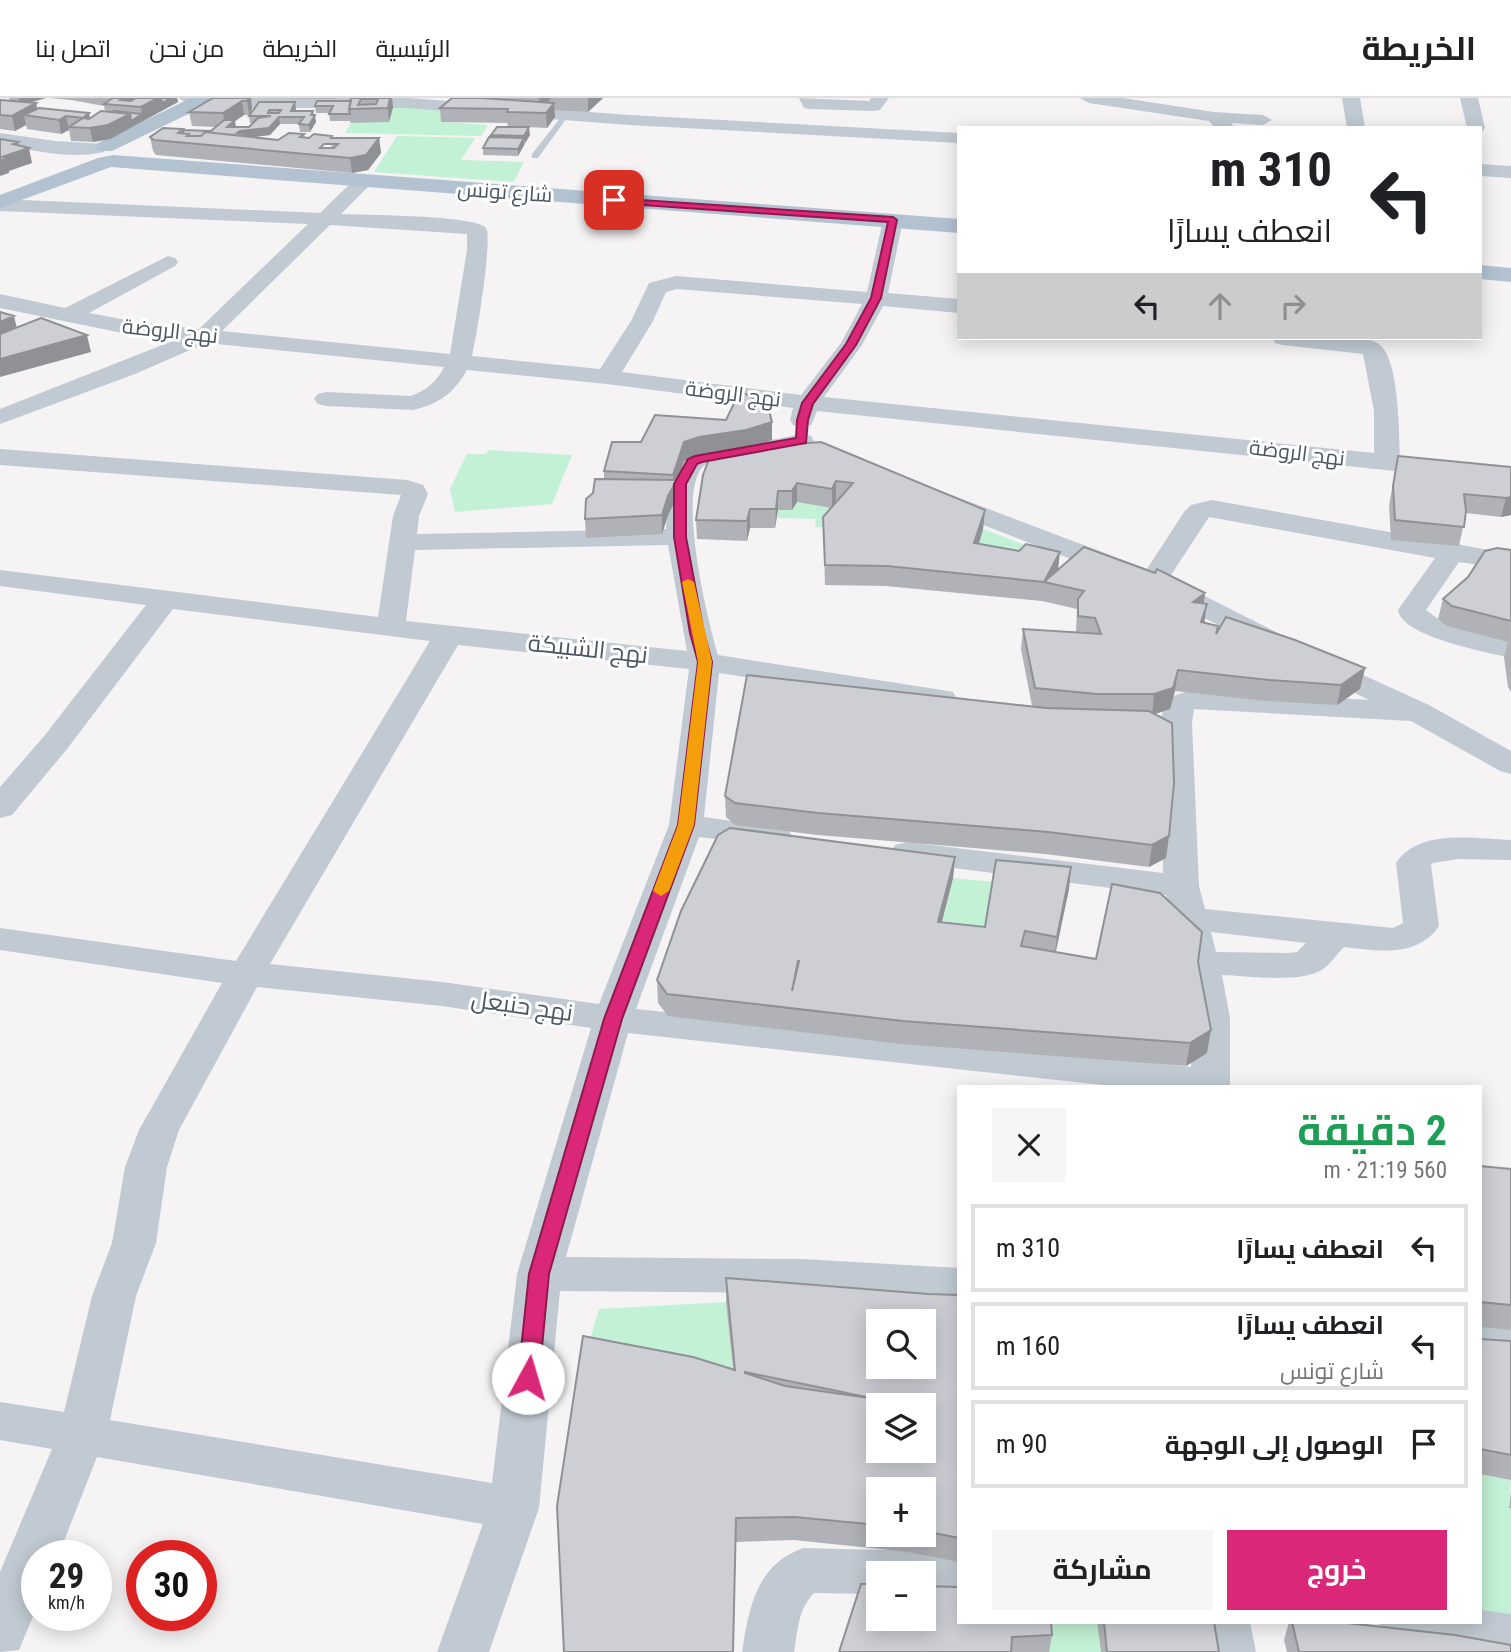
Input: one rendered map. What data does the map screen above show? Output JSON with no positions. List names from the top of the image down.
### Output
{
  "streets": {
    "main road": ["شارع تونس"],
    "street": ["نهج الروضة", "نهج الشبيكة", "نهج حنبعل"]
  },
  "page": {
    "header": "الخريطة",
    "nav": [
      "الرئيسية",
      "الخريطة",
      "من نحن",
      "اتصل بنا"
    ],
    "turn": ["310 m", "انعطف يسارًا"],
    "heading": ["2 دقيقة", "560 m · 21:19"],
    "list": [
      {
        "name": "انعطف يسارًا",
        "value": "310 m"
      },
      {
        "name": "انعطف يسارًا",
        "note": "شارع تونس",
        "value": "160 m"
      },
      {
        "name": "الوصول إلى الوجهة",
        "value": "90 m"
      }
    ],
    "map_buttons": ["+", "−"],
    "buttons": ["خروج", "مشاركة"],
    "speed": "29 km/h",
    "limit": "30"
  }
}
